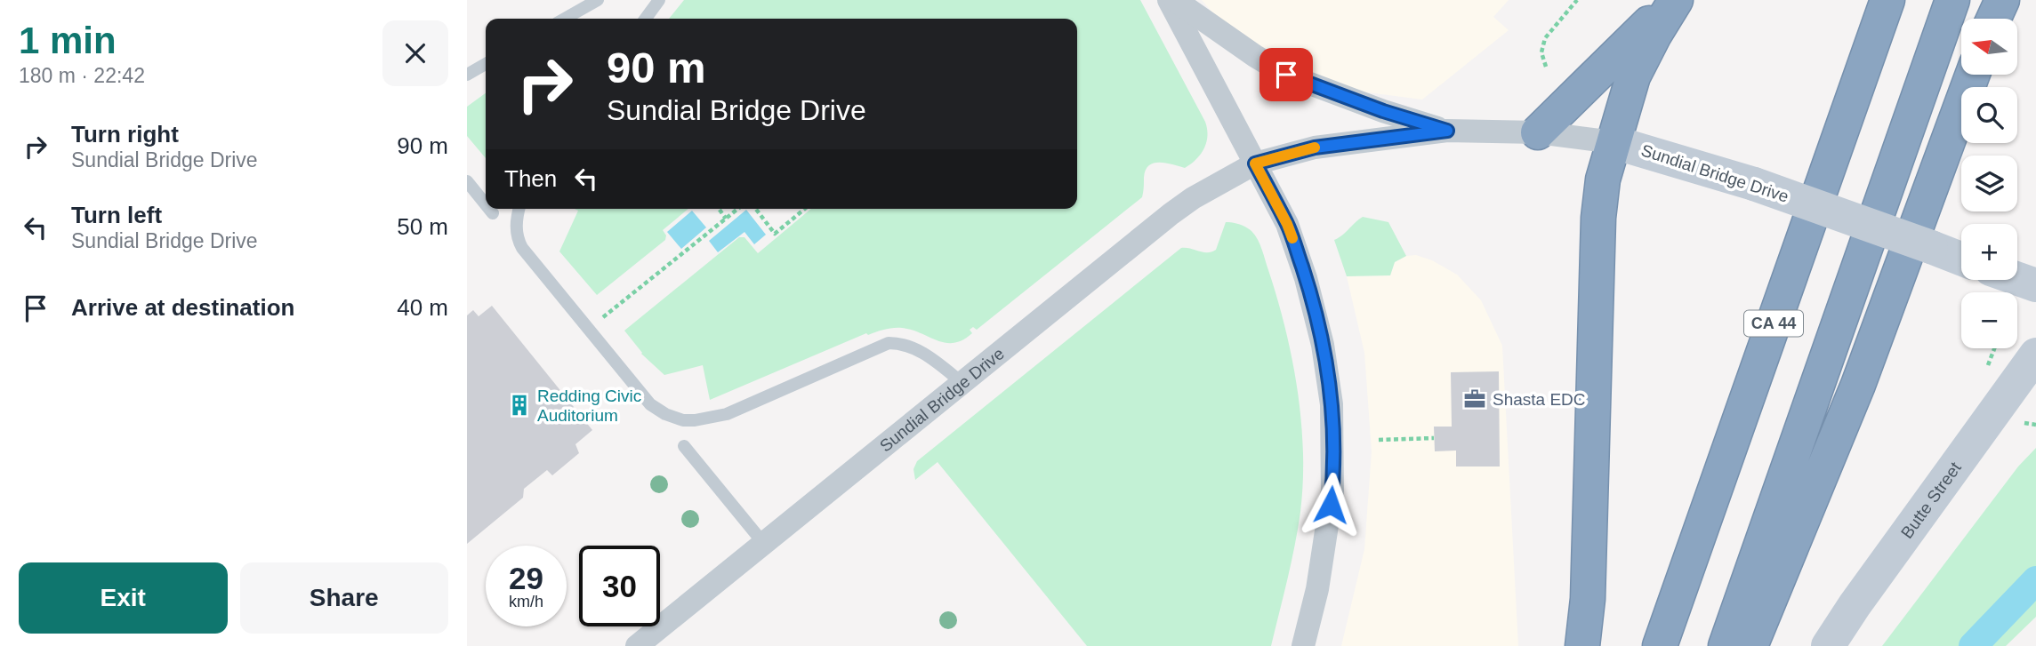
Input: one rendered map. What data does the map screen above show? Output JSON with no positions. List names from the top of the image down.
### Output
{
  "streets": {
    "highway": ["CA 44"],
    "main road": ["Sundial Bridge Drive", "Butte Street"]
  },
  "places": {
    "office": ["Shasta EDC"],
    "building": ["Redding Civic Auditorium"]
  },
  "north": "left",
  "page": {
    "heading": ["1 min", "180 m · 22:42"],
    "map_buttons": ["+", "−"],
    "turn": ["90 m", "Sundial Bridge Drive"],
    "list": [
      {
        "name": "Turn right",
        "note": "Sundial Bridge Drive",
        "value": "90 m"
      },
      {
        "name": "Turn left",
        "note": "Sundial Bridge Drive",
        "value": "50 m"
      },
      {
        "name": "Arrive at destination",
        "value": "40 m"
      }
    ],
    "then": "Then",
    "speed": "29 km/h",
    "limit": "30",
    "buttons": ["Exit", "Share"]
  }
}
